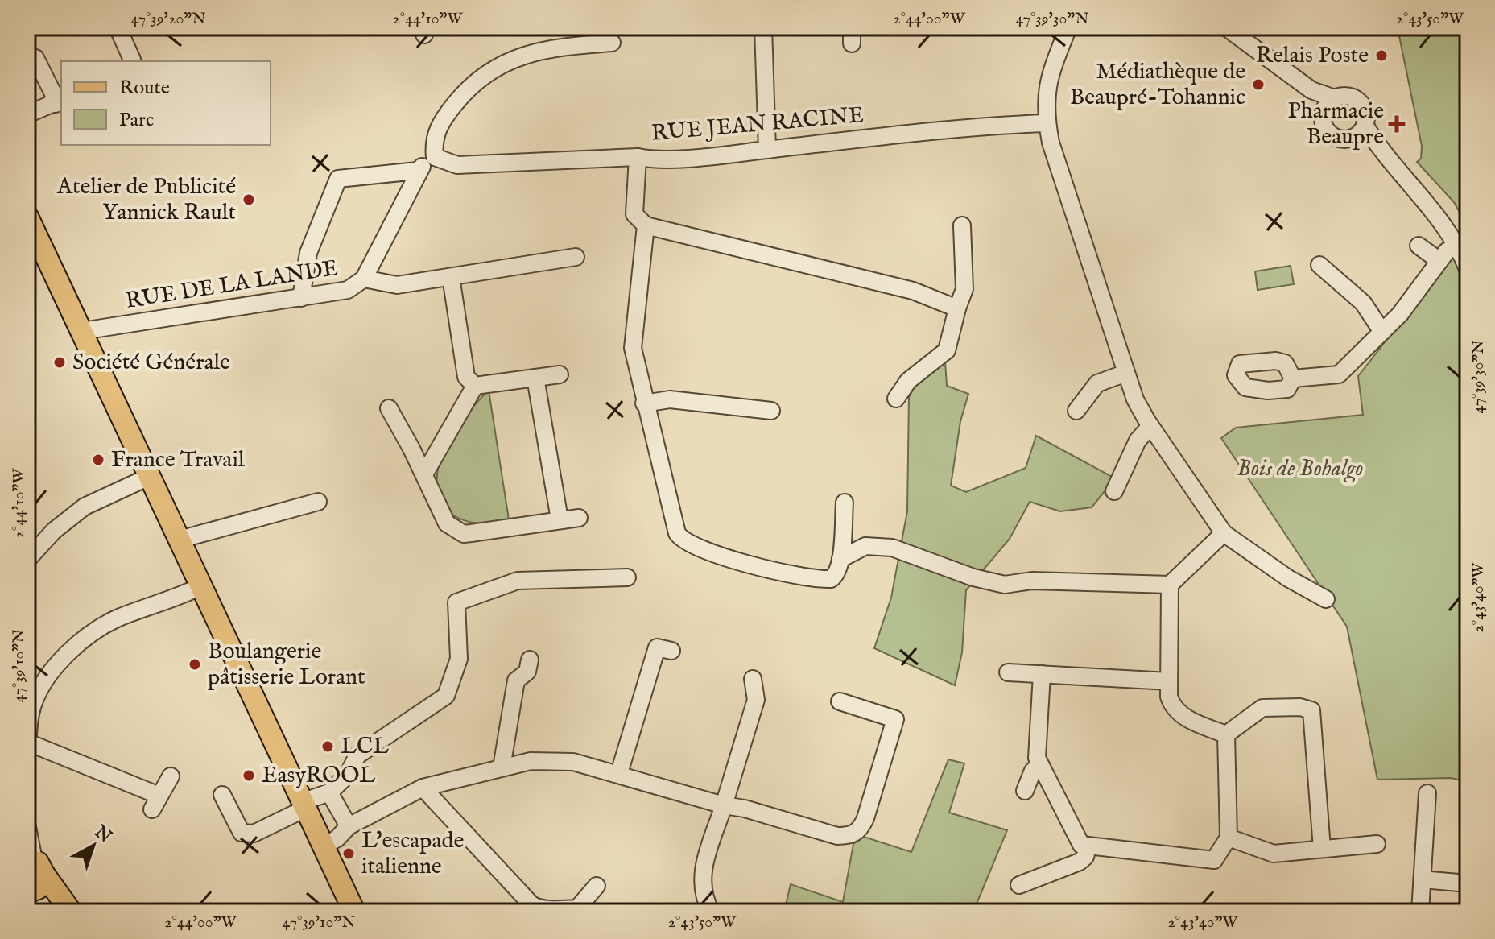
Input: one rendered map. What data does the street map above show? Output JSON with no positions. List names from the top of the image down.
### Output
{
  "streets": {
    "street": ["RUE JEAN RACINE", "RUE DE LA LANDE"]
  },
  "parks": ["Bois de Bohalgo"],
  "places": {
    "other": [
      "Relais Poste",
      "Médiathèque de Beaupré-Tohannic",
      "Atelier de Publicité Yannick Rault",
      "Société Générale",
      "France Travail",
      "Boulangerie pâtisserie Lorant",
      "LCL",
      "EasyROOL",
      "L'escapade italienne"
    ],
    "health": ["Pharmacie Beaupre"]
  },
  "legend": ["Route", "Parc"],
  "north": "top right",
  "coordinates": [
    "47°39'20\"N",
    "2°44'10\"W",
    "2°44'00\"W",
    "47°39'30\"N",
    "2°43'50\"W",
    "2°43'40\"W",
    "47°39'10\"N"
  ]
}
